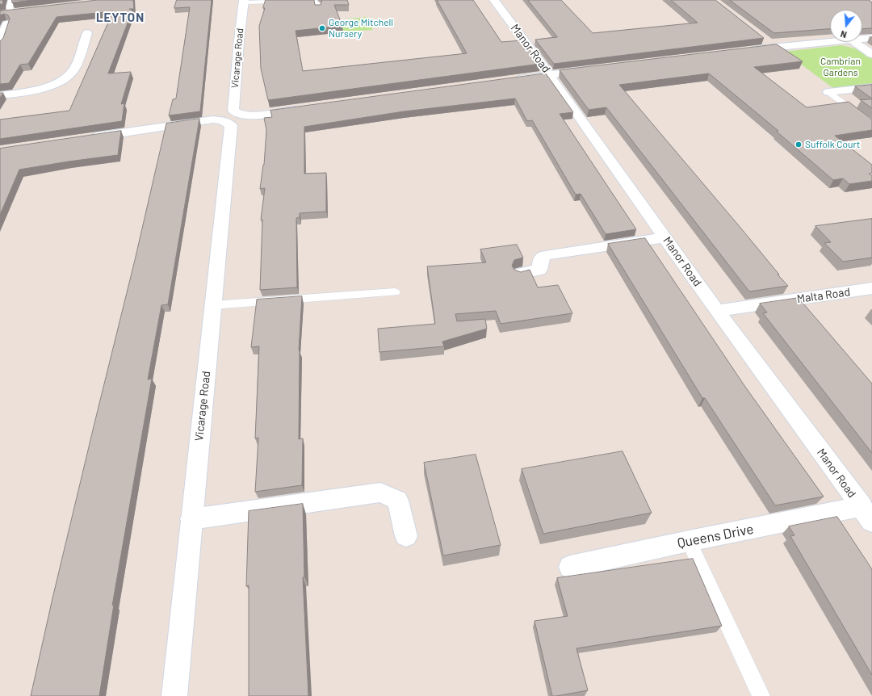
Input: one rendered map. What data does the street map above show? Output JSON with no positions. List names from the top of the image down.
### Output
{
  "streets": {
    "street": [
      "Manor Road",
      "Vicarage Road",
      "Malta Road",
      "Queens Drive"
    ]
  },
  "crossings": [
    ["Manor Road", "Malta Road"],
    ["Manor Road", "Queens Drive"]
  ],
  "districts": ["LEYTON"],
  "parks": ["Cambrian Gardens"],
  "places": ["George Mitchell Nursery", "Suffolk Court"],
  "north": "bottom"
}
